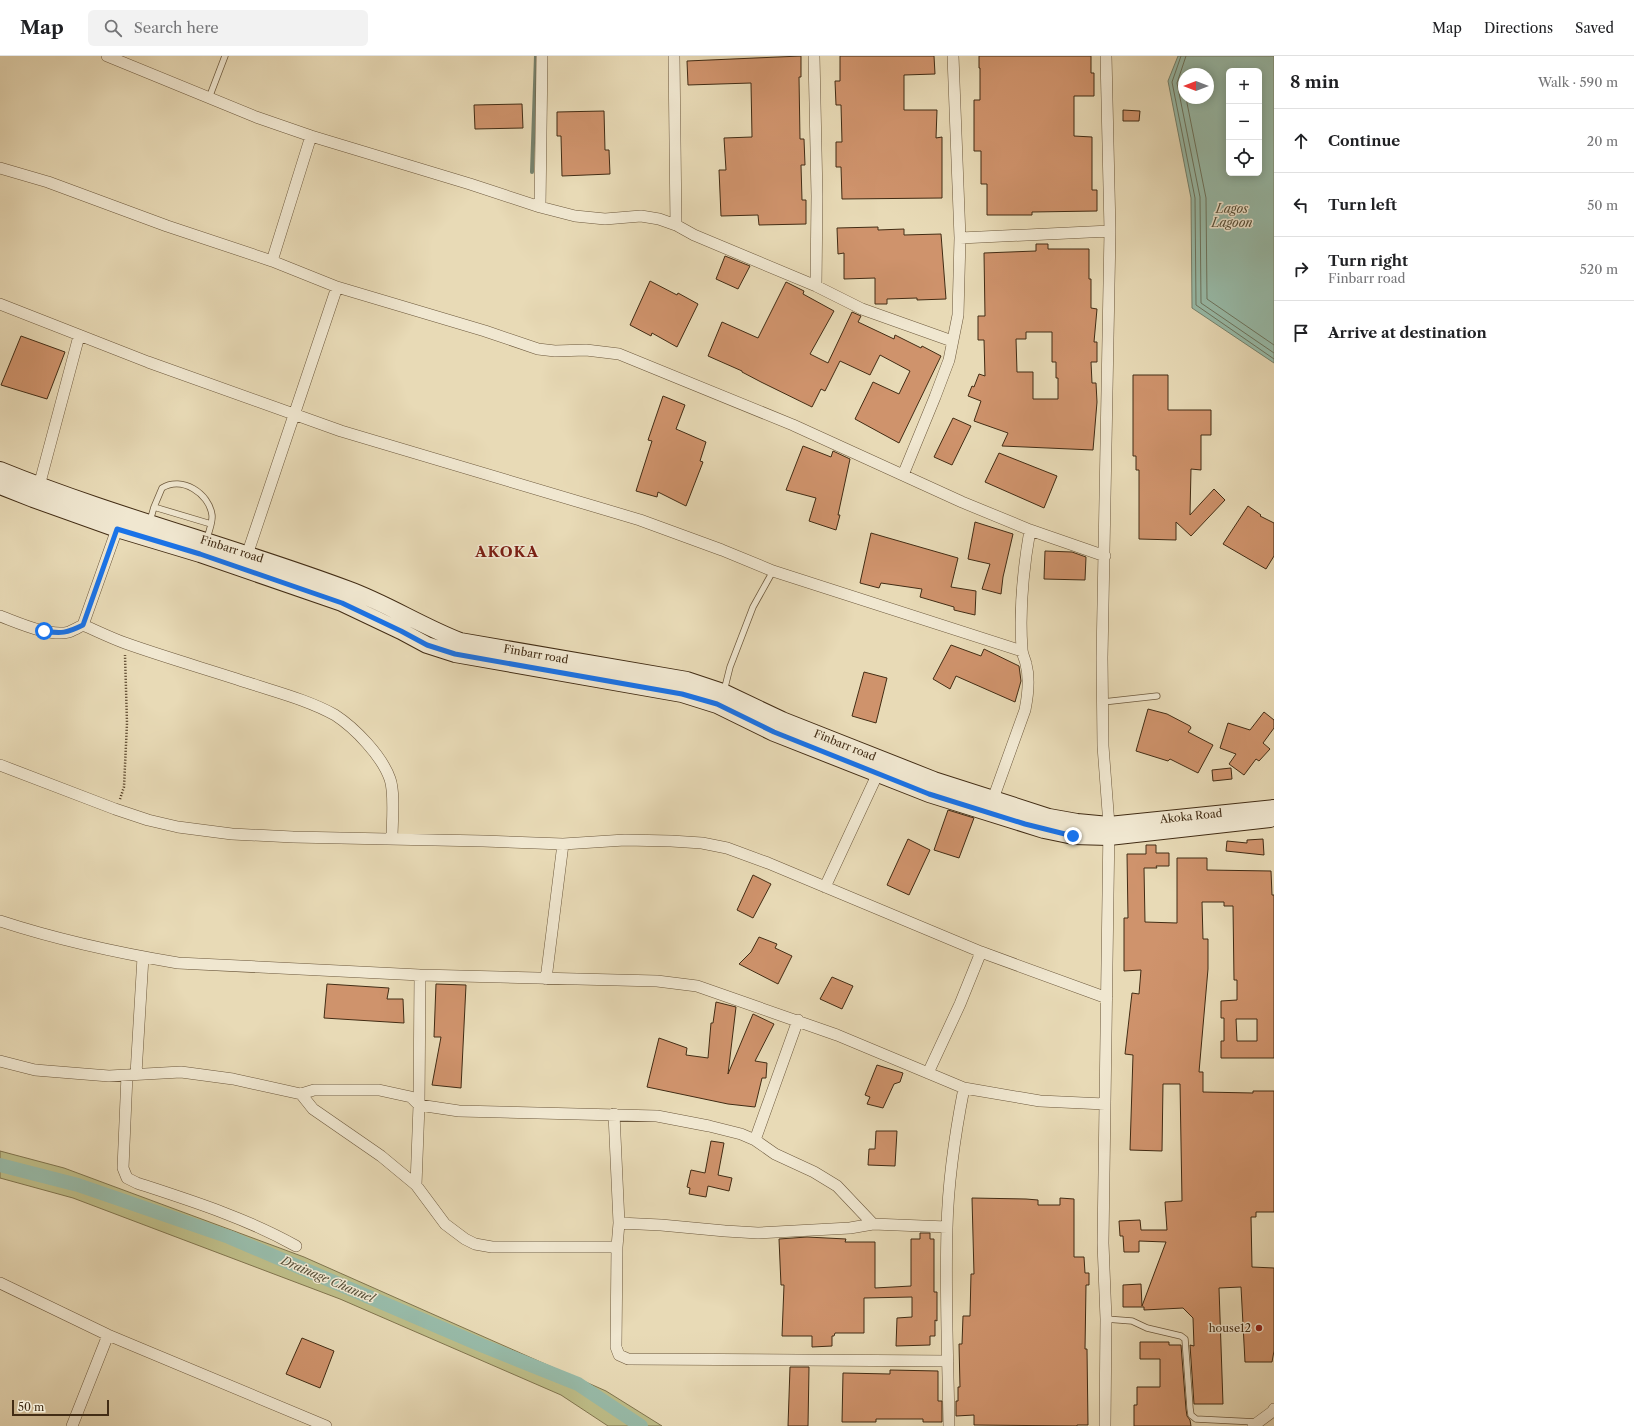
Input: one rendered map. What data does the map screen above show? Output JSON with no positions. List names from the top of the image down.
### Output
{
  "streets": {
    "main road": ["Finbarr road", "Akoka Road"]
  },
  "districts": ["AKOKA"],
  "water": ["Lagos Lagoon", "Drainage Channel"],
  "places": ["house12"],
  "scale_bar": "50 m",
  "north": "left",
  "page": {
    "header": "Map",
    "search": "Search here",
    "nav": ["Map", "Directions", "Saved"],
    "heading": ["8 min", "Walk · 590 m"],
    "map_buttons": ["+", "−"],
    "list": [
      ["Continue", "20 m"],
      ["Turn left", "50 m"],
      ["Turn right", "Finbarr road", "520 m"],
      "Arrive at destination"
    ],
    "scale": "50 m"
  }
}
